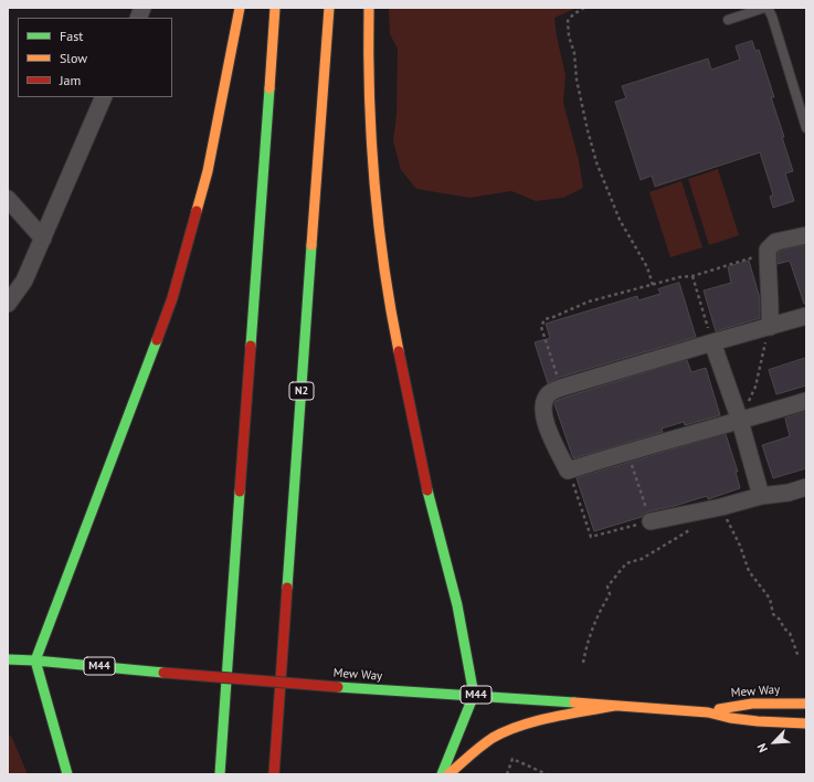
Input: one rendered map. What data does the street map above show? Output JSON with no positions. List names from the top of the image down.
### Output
{
  "streets": {
    "main road": ["N2", "M44", "Mew Way"]
  },
  "legend": ["Fast", "Slow", "Jam"],
  "north": "bottom left"
}
